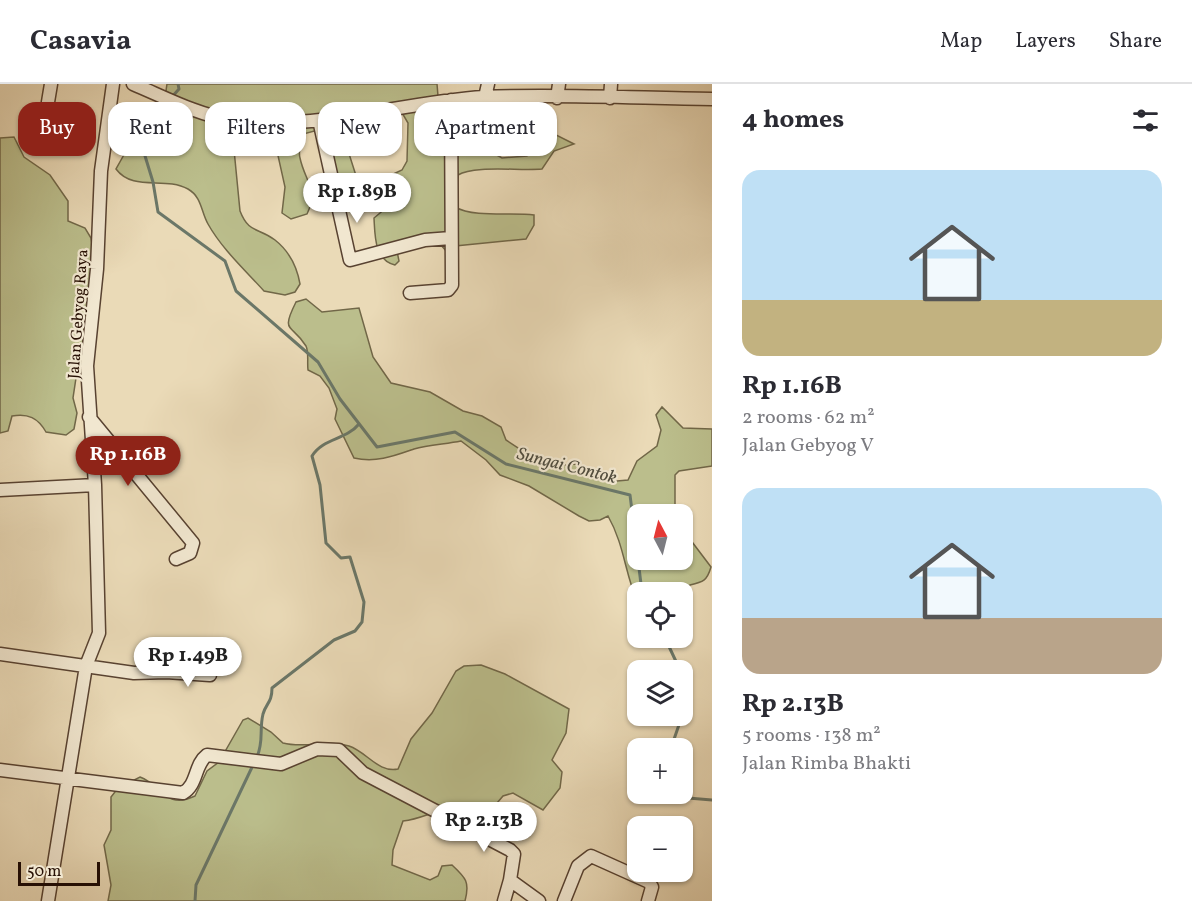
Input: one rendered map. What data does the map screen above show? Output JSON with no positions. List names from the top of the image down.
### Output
{
  "streets": {
    "street": ["Jalan Gebyog Raya"]
  },
  "water": ["Sungai Contok"],
  "scale_bar": "50 m",
  "north": "top",
  "page": {
    "header": "Casavia",
    "nav": ["Map", "Layers", "Share"],
    "heading": "4 homes",
    "chip": [
      "Buy",
      "Rent",
      "Filters",
      "New",
      "Apartment"
    ],
    "list": [
      {
        "name": "Rp 1.16B",
        "note": "2 rooms · 62 m² · Jalan Gebyog V"
      },
      {
        "name": "Rp 2.13B",
        "note": "5 rooms · 138 m² · Jalan Rimba Bhakti"
      }
    ],
    "price": [
      "Rp 1.89B",
      "Rp 1.16B",
      "Rp 1.49B",
      "Rp 2.13B"
    ],
    "map_buttons": ["+", "−"],
    "scale": "50 m"
  }
}
